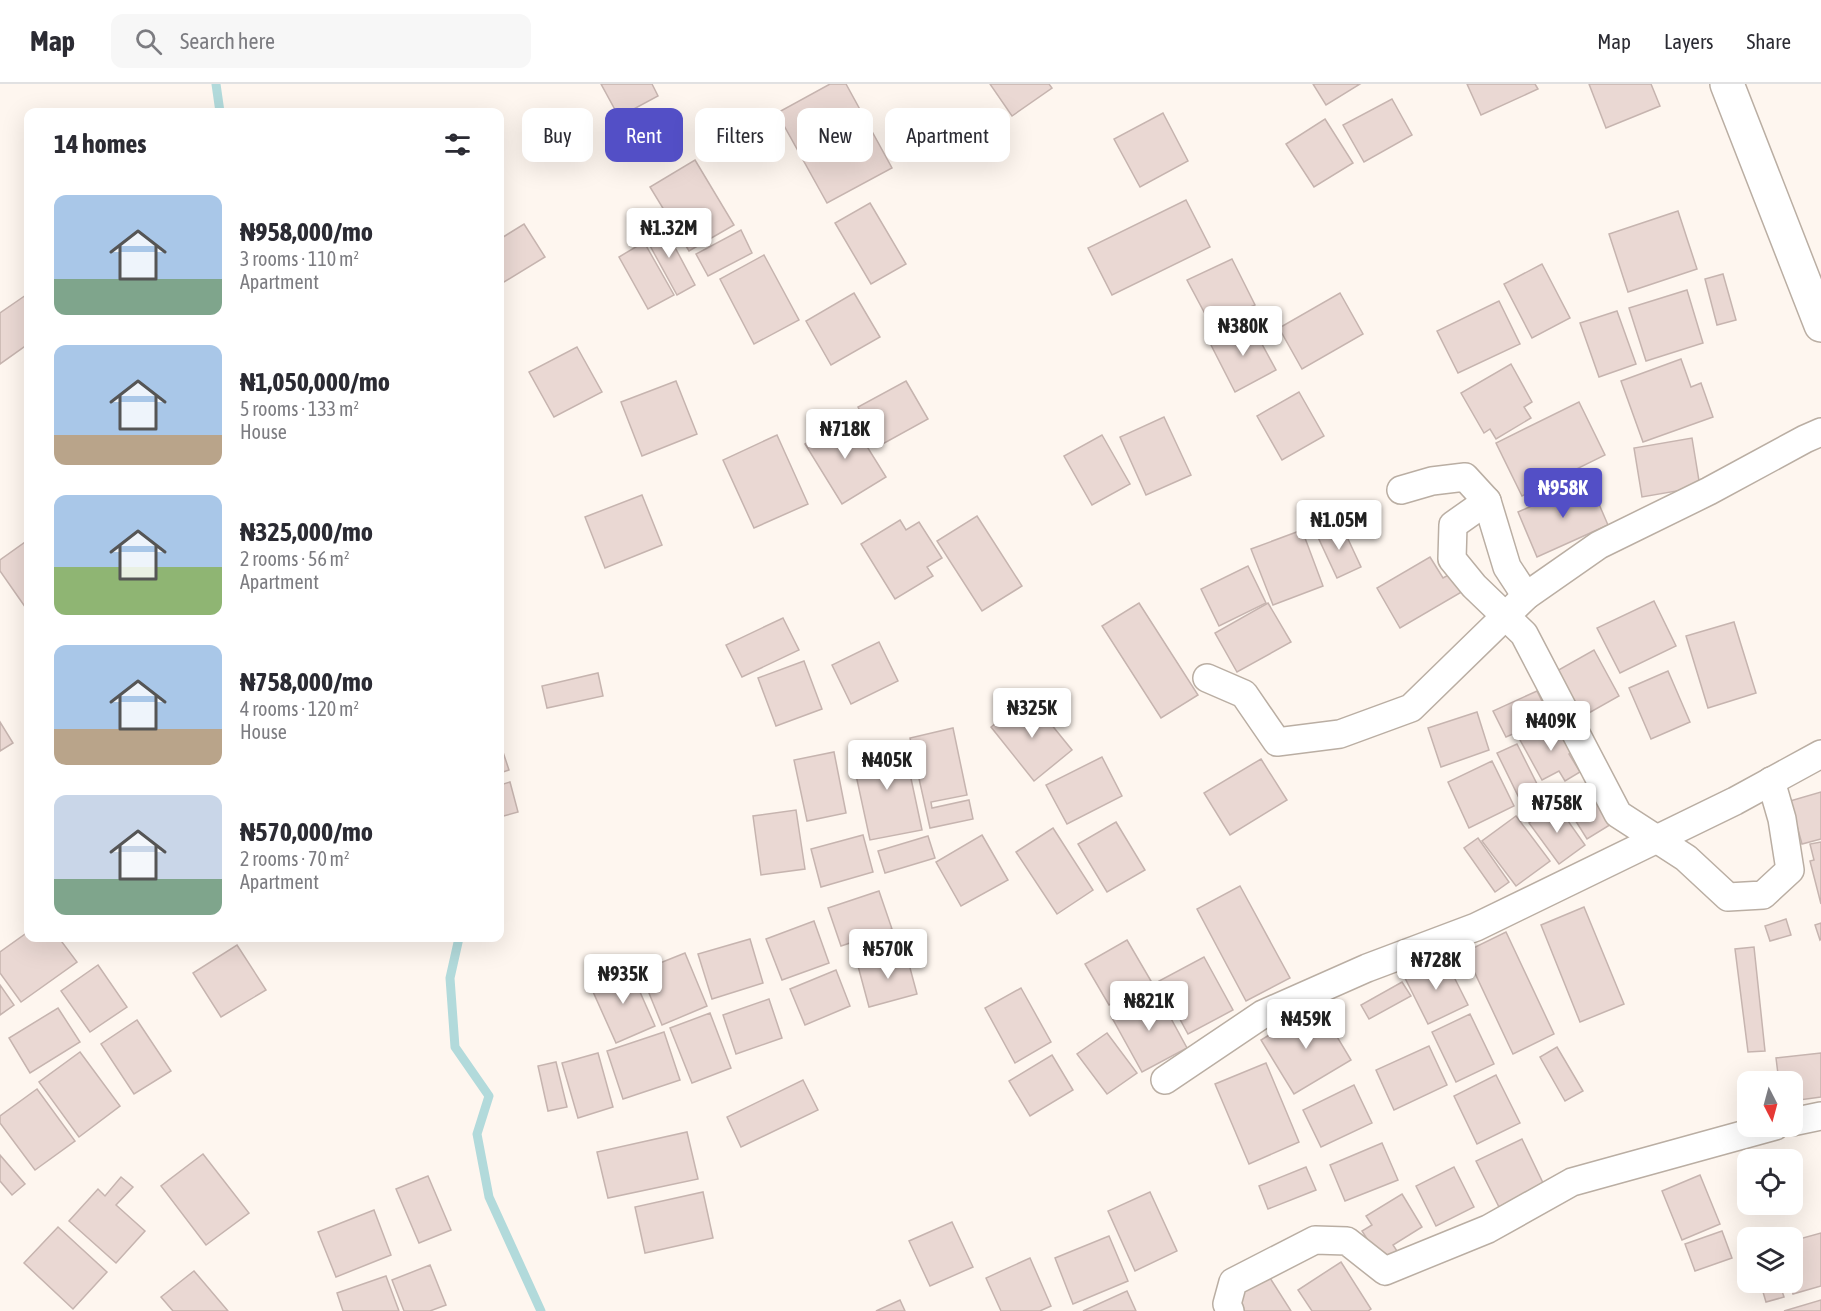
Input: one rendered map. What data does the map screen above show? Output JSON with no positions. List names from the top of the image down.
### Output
{
  "north": "bottom",
  "page": {
    "header": "Map",
    "search": "Search here",
    "nav": ["Map", "Layers", "Share"],
    "chip": [
      "Buy",
      "Rent",
      "Filters",
      "New",
      "Apartment"
    ],
    "heading": "14 homes",
    "list": [
      {
        "name": "₦958,000/mo",
        "note": "3 rooms · 110 m² · Apartment"
      },
      {
        "name": "₦1,050,000/mo",
        "note": "5 rooms · 133 m² · House"
      },
      {
        "name": "₦325,000/mo",
        "note": "2 rooms · 56 m² · Apartment"
      },
      {
        "name": "₦758,000/mo",
        "note": "4 rooms · 120 m² · House"
      },
      {
        "name": "₦570,000/mo",
        "note": "2 rooms · 70 m² · Apartment"
      }
    ],
    "price": [
      "₦1.32M",
      "₦380K",
      "₦718K",
      "₦958K",
      "₦1.05M",
      "₦325K",
      "₦409K",
      "₦405K",
      "₦758K",
      "₦570K",
      "₦728K",
      "₦935K",
      "₦821K",
      "₦459K"
    ]
  }
}
